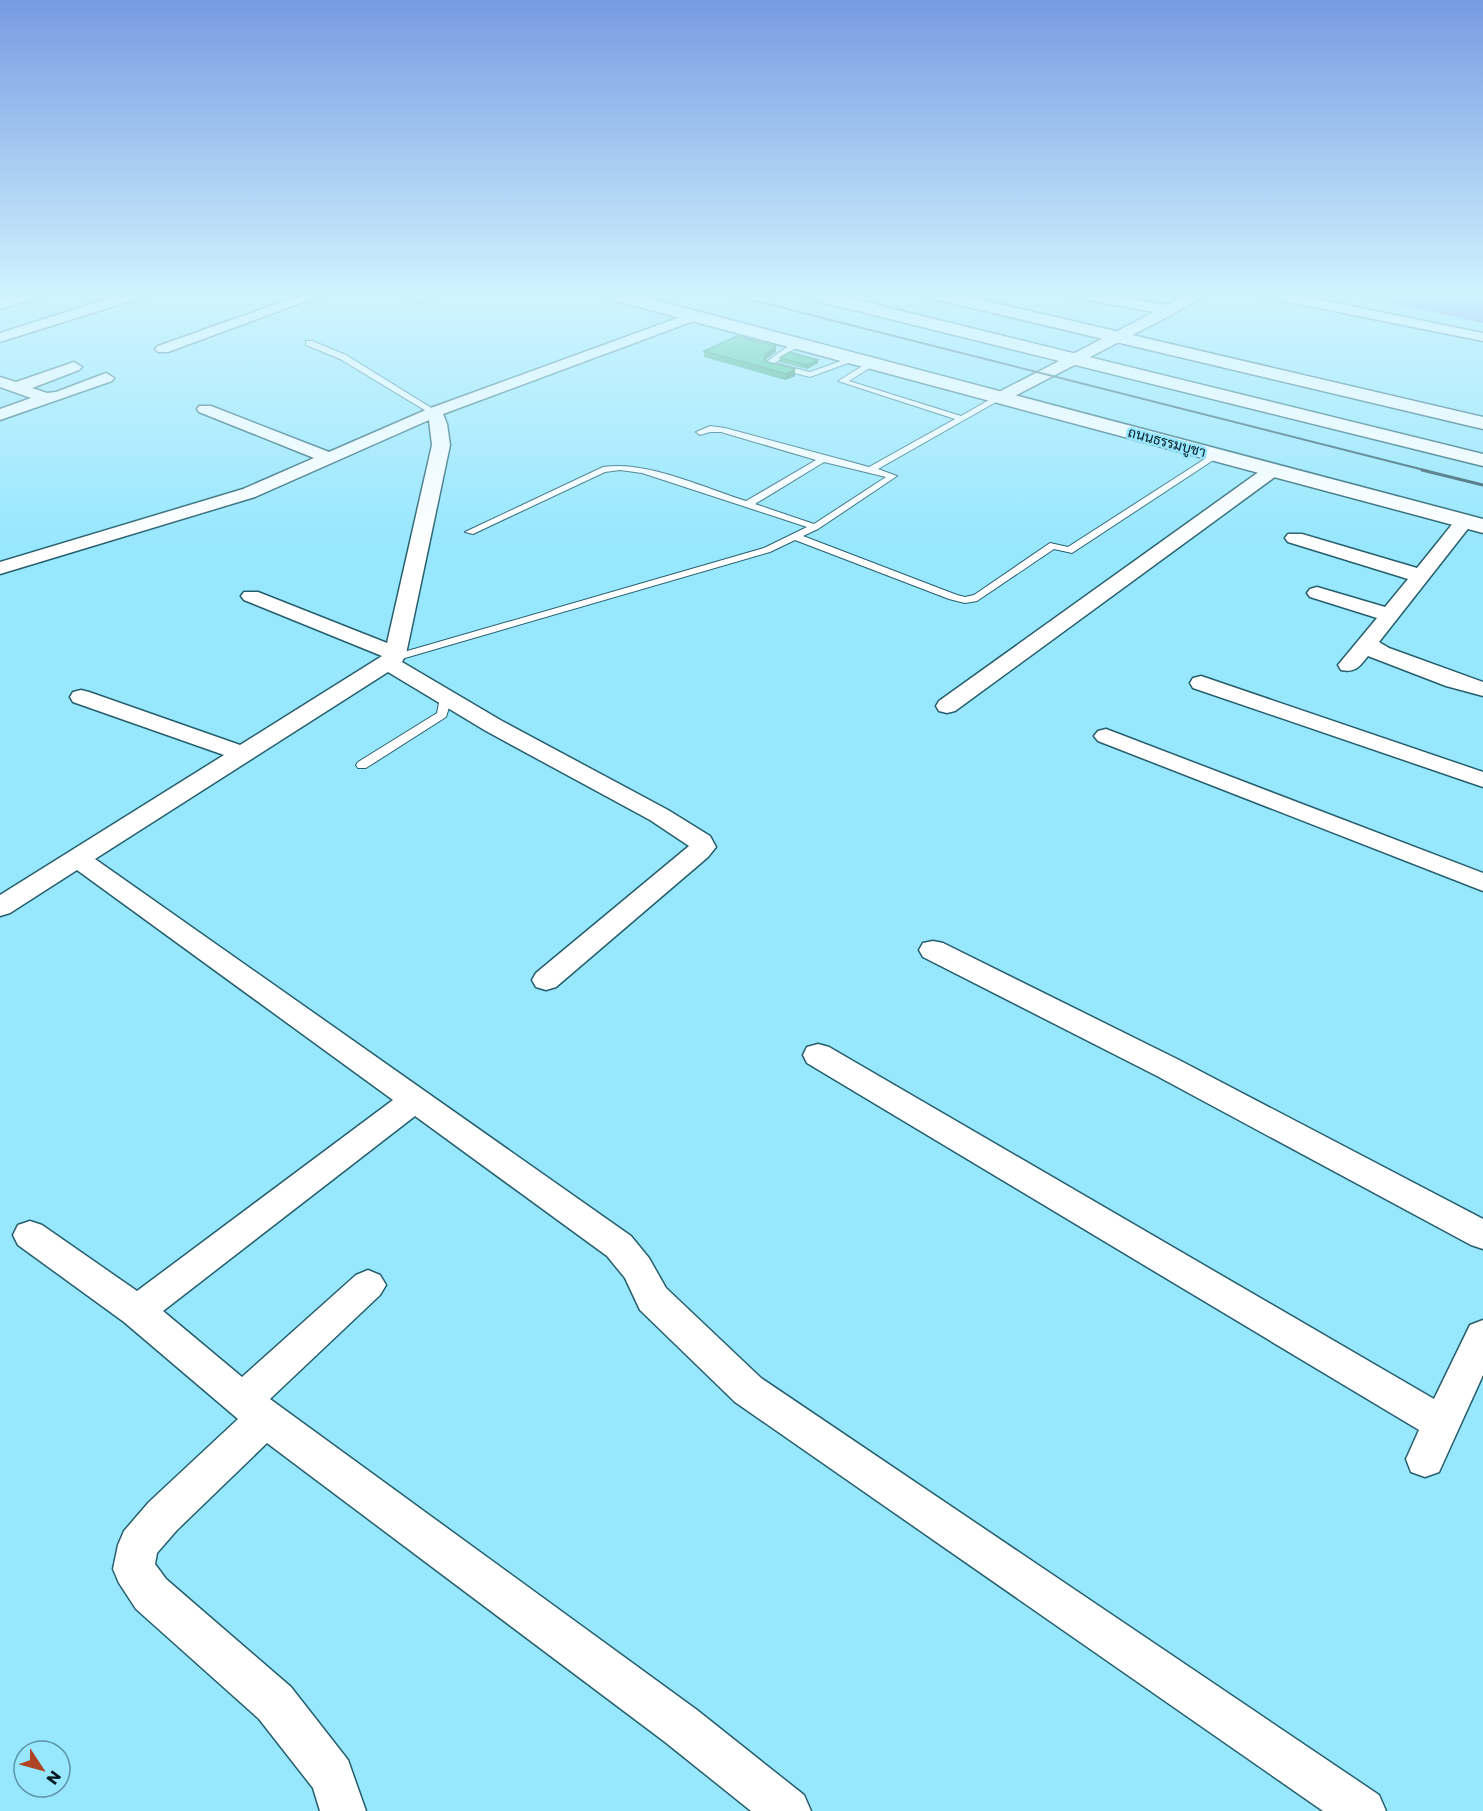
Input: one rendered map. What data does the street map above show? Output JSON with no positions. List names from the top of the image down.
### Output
{
  "streets": {
    "main road": ["ถนนธรรมบูชา"]
  },
  "north": "bottom right"
}
